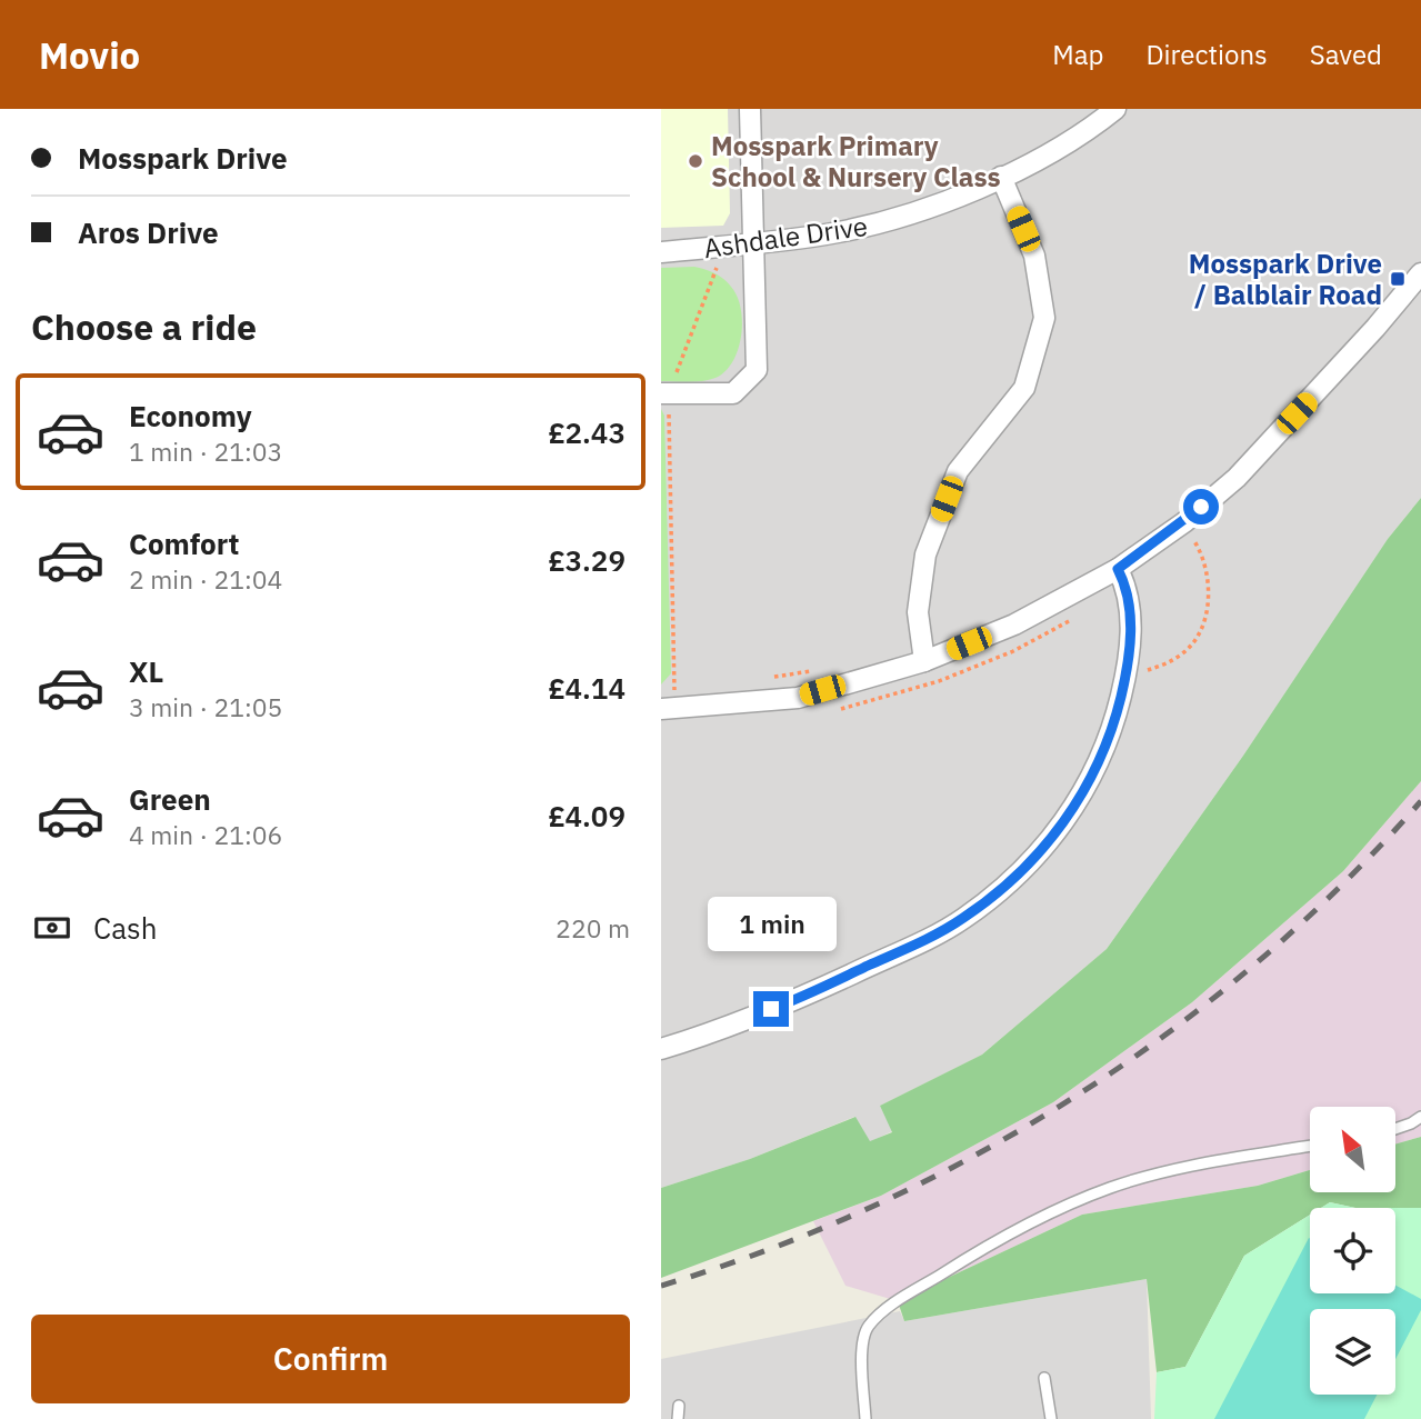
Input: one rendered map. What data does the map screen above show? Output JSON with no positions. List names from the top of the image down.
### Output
{
  "streets": {
    "street": ["Ashdale Drive"]
  },
  "places": {
    "other": ["Mosspark Primary School & Nursery Class"],
    "transit": ["Mosspark Drive / Balblair Road"]
  },
  "north": "top left",
  "page": {
    "header": "Movio",
    "nav": ["Map", "Directions", "Saved"],
    "banner": ["Mosspark Drive", "Aros Drive"],
    "heading": "Choose a ride",
    "list": [
      {
        "name": "Economy",
        "note": "1 min · 21:03",
        "value": "£2.43"
      },
      {
        "name": "Comfort",
        "note": "2 min · 21:04",
        "value": "£3.29"
      },
      {
        "name": "XL",
        "note": "3 min · 21:05",
        "value": "£4.14"
      },
      {
        "name": "Green",
        "note": "4 min · 21:06",
        "value": "£4.09"
      }
    ],
    "pay": ["Cash", "220 m"],
    "bubble": "1 min",
    "buttons": "Confirm"
  }
}
